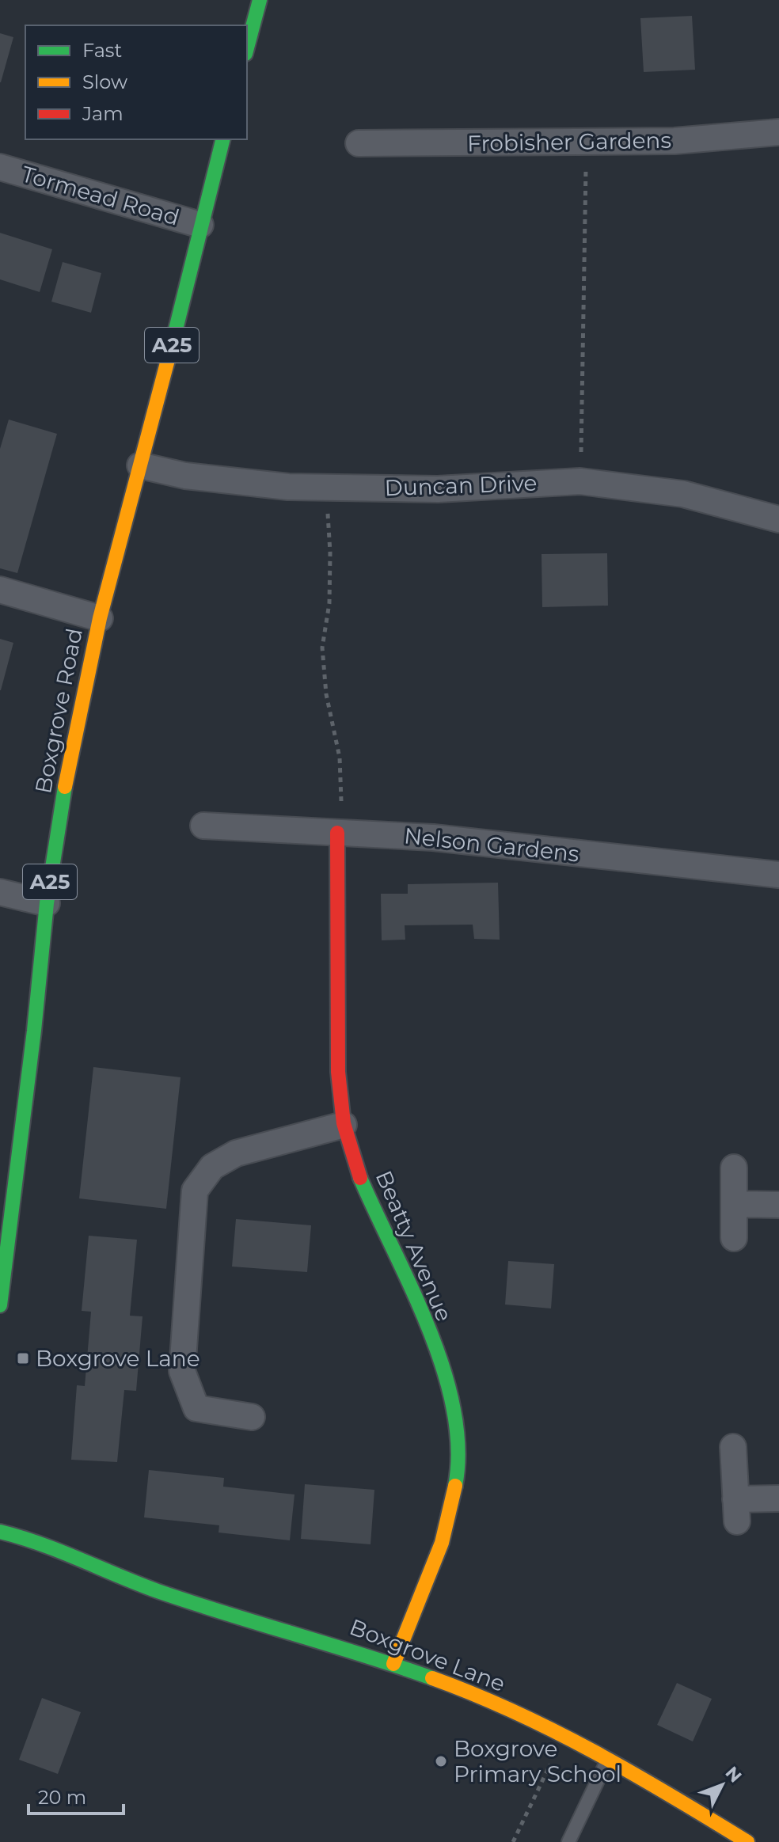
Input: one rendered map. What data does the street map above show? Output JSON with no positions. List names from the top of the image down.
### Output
{
  "streets": {
    "street": [
      "Frobisher Gardens",
      "Tormead Road",
      "A25",
      "Duncan Drive",
      "Boxgrove Road",
      "Nelson Gardens",
      "Beatty Avenue",
      "Boxgrove Lane"
    ]
  },
  "crossings": [
    ["Tormead Road", "Boxgrove Road"],
    ["Duncan Drive", "Boxgrove Road"],
    ["Nelson Gardens", "Beatty Avenue"],
    ["Beatty Avenue", "Boxgrove Lane"]
  ],
  "places": {
    "transit": ["Boxgrove Lane"],
    "other": ["Boxgrove Primary School"]
  },
  "legend": ["Fast", "Slow", "Jam"],
  "scale_bar": "20 m",
  "north": "top right"
}
